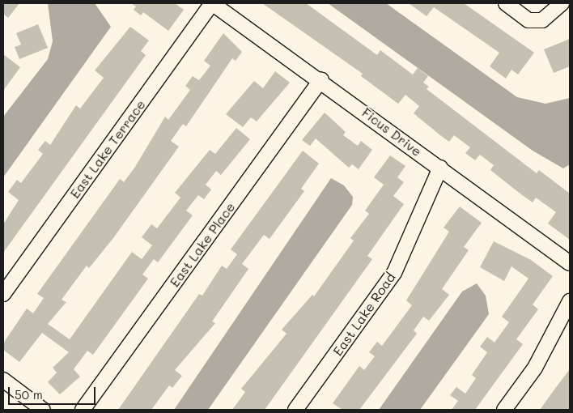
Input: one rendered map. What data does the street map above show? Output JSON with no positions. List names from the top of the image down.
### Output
{
  "streets": {
    "street": [
      "Ficus Drive",
      "East Lake Terrace",
      "East Lake Place",
      "East Lake Road"
    ]
  },
  "crossings": [
    ["Ficus Drive", "East Lake Terrace"],
    ["Ficus Drive", "East Lake Place"],
    ["Ficus Drive", "East Lake Road"]
  ],
  "scale_bar": "50 m"
}
